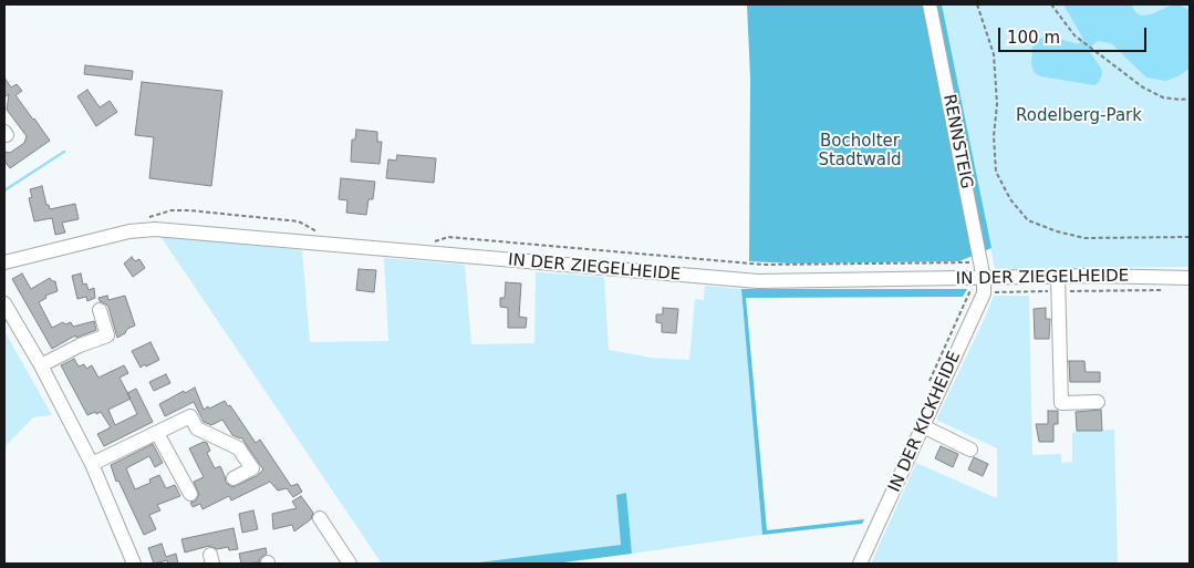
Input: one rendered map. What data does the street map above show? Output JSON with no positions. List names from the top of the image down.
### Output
{
  "streets": {
    "street": ["RENNSTEIG", "IN DER ZIEGELHEIDE", "IN DER KICKHEIDE"]
  },
  "crossings": [
    ["RENNSTEIG", "IN DER ZIEGELHEIDE"],
    ["RENNSTEIG", "IN DER KICKHEIDE"],
    ["IN DER ZIEGELHEIDE", "IN DER KICKHEIDE"]
  ],
  "parks": ["Rodelberg-Park", "Bocholter Stadtwald"],
  "scale_bar": "100 m"
}
